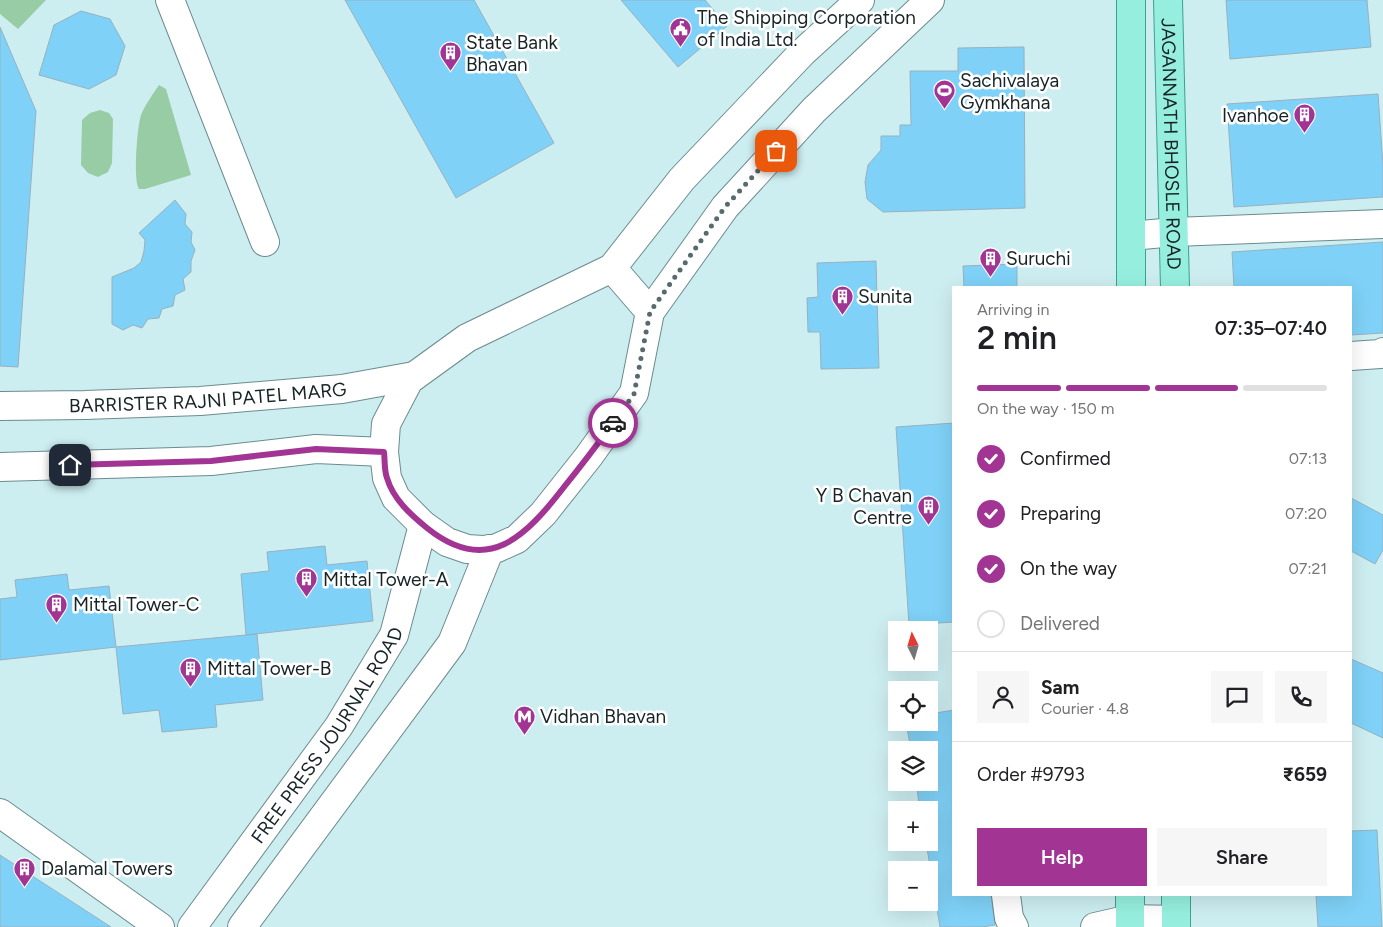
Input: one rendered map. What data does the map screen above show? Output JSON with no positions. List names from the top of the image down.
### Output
{
  "streets": {
    "main road": ["JAGANNATH BHOSLE ROAD"],
    "street": ["BARRISTER RAJNI PATEL MARG", "FREE PRESS JOURNAL ROAD"]
  },
  "places": {
    "public building": ["The Shipping Corporation of India Ltd."],
    "building": [
      "State Bank Bhavan",
      "Ivanhoe",
      "Suruchi",
      "Sunita",
      "Y B Chavan Centre",
      "Mittal Tower-A",
      "Mittal Tower-C",
      "Mittal Tower-B",
      "Dalamal Towers"
    ],
    "sports": ["Sachivalaya Gymkhana"],
    "metro station": ["Vidhan Bhavan"]
  },
  "north": "top",
  "page": {
    "heading": ["2 min", "Arriving in", "07:35–07:40"],
    "panel": [
      "Sam",
      "Courier · 4.8",
      "Order #9793",
      "₹659"
    ],
    "bar": "On the way · 150 m",
    "list": [
      ["Confirmed", "07:13"],
      ["Preparing", "07:20"],
      ["On the way", "07:21"],
      "Delivered"
    ],
    "map_buttons": ["+", "−"],
    "buttons": ["Help", "Share"]
  }
}
